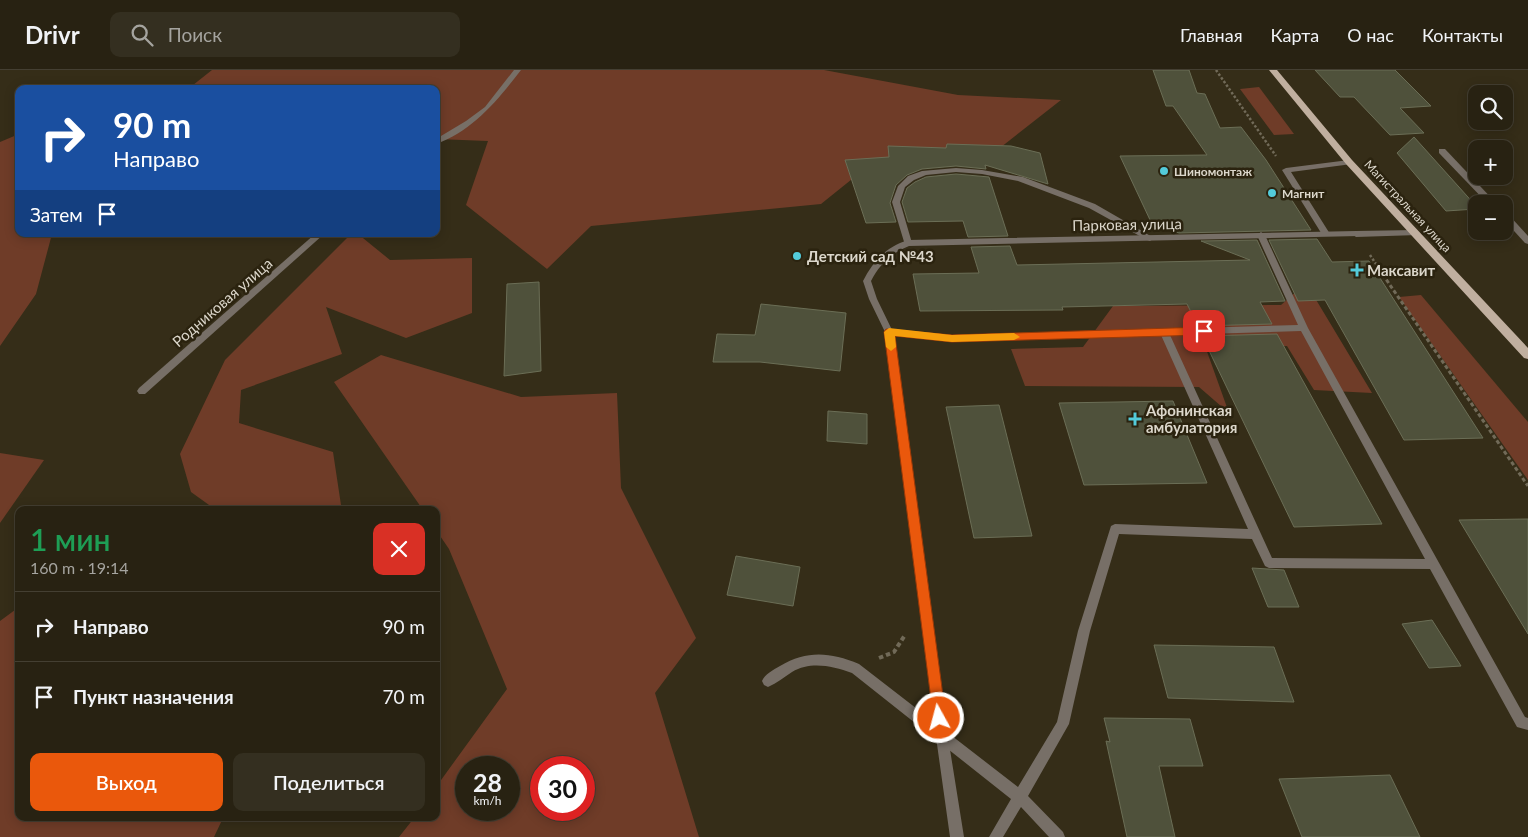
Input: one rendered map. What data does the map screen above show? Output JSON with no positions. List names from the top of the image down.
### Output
{
  "streets": {
    "main road": ["Магистральная улица"],
    "street": ["Парковая улица", "Родниковая улица"]
  },
  "crossings": [
    ["Магистральная улица", "Парковая улица"]
  ],
  "places": {
    "other": ["Шиномонтаж", "Магнит", "Детский сад №43"],
    "health": ["Максавит", "Афонинская амбулатория"]
  },
  "page": {
    "header": "Drivr",
    "search": "Поиск",
    "nav": [
      "Главная",
      "Карта",
      "О нас",
      "Контакты"
    ],
    "map_buttons": ["+", "−"],
    "turn": ["90 m", "Направо"],
    "then": "Затем",
    "heading": ["1 мин", "160 m · 19:14"],
    "list": [
      {
        "name": "Направо",
        "value": "90 m"
      },
      {
        "name": "Пункт назначения",
        "value": "70 m"
      }
    ],
    "buttons": ["Выход", "Поделиться"],
    "speed": "28 km/h",
    "limit": "30"
  }
}
